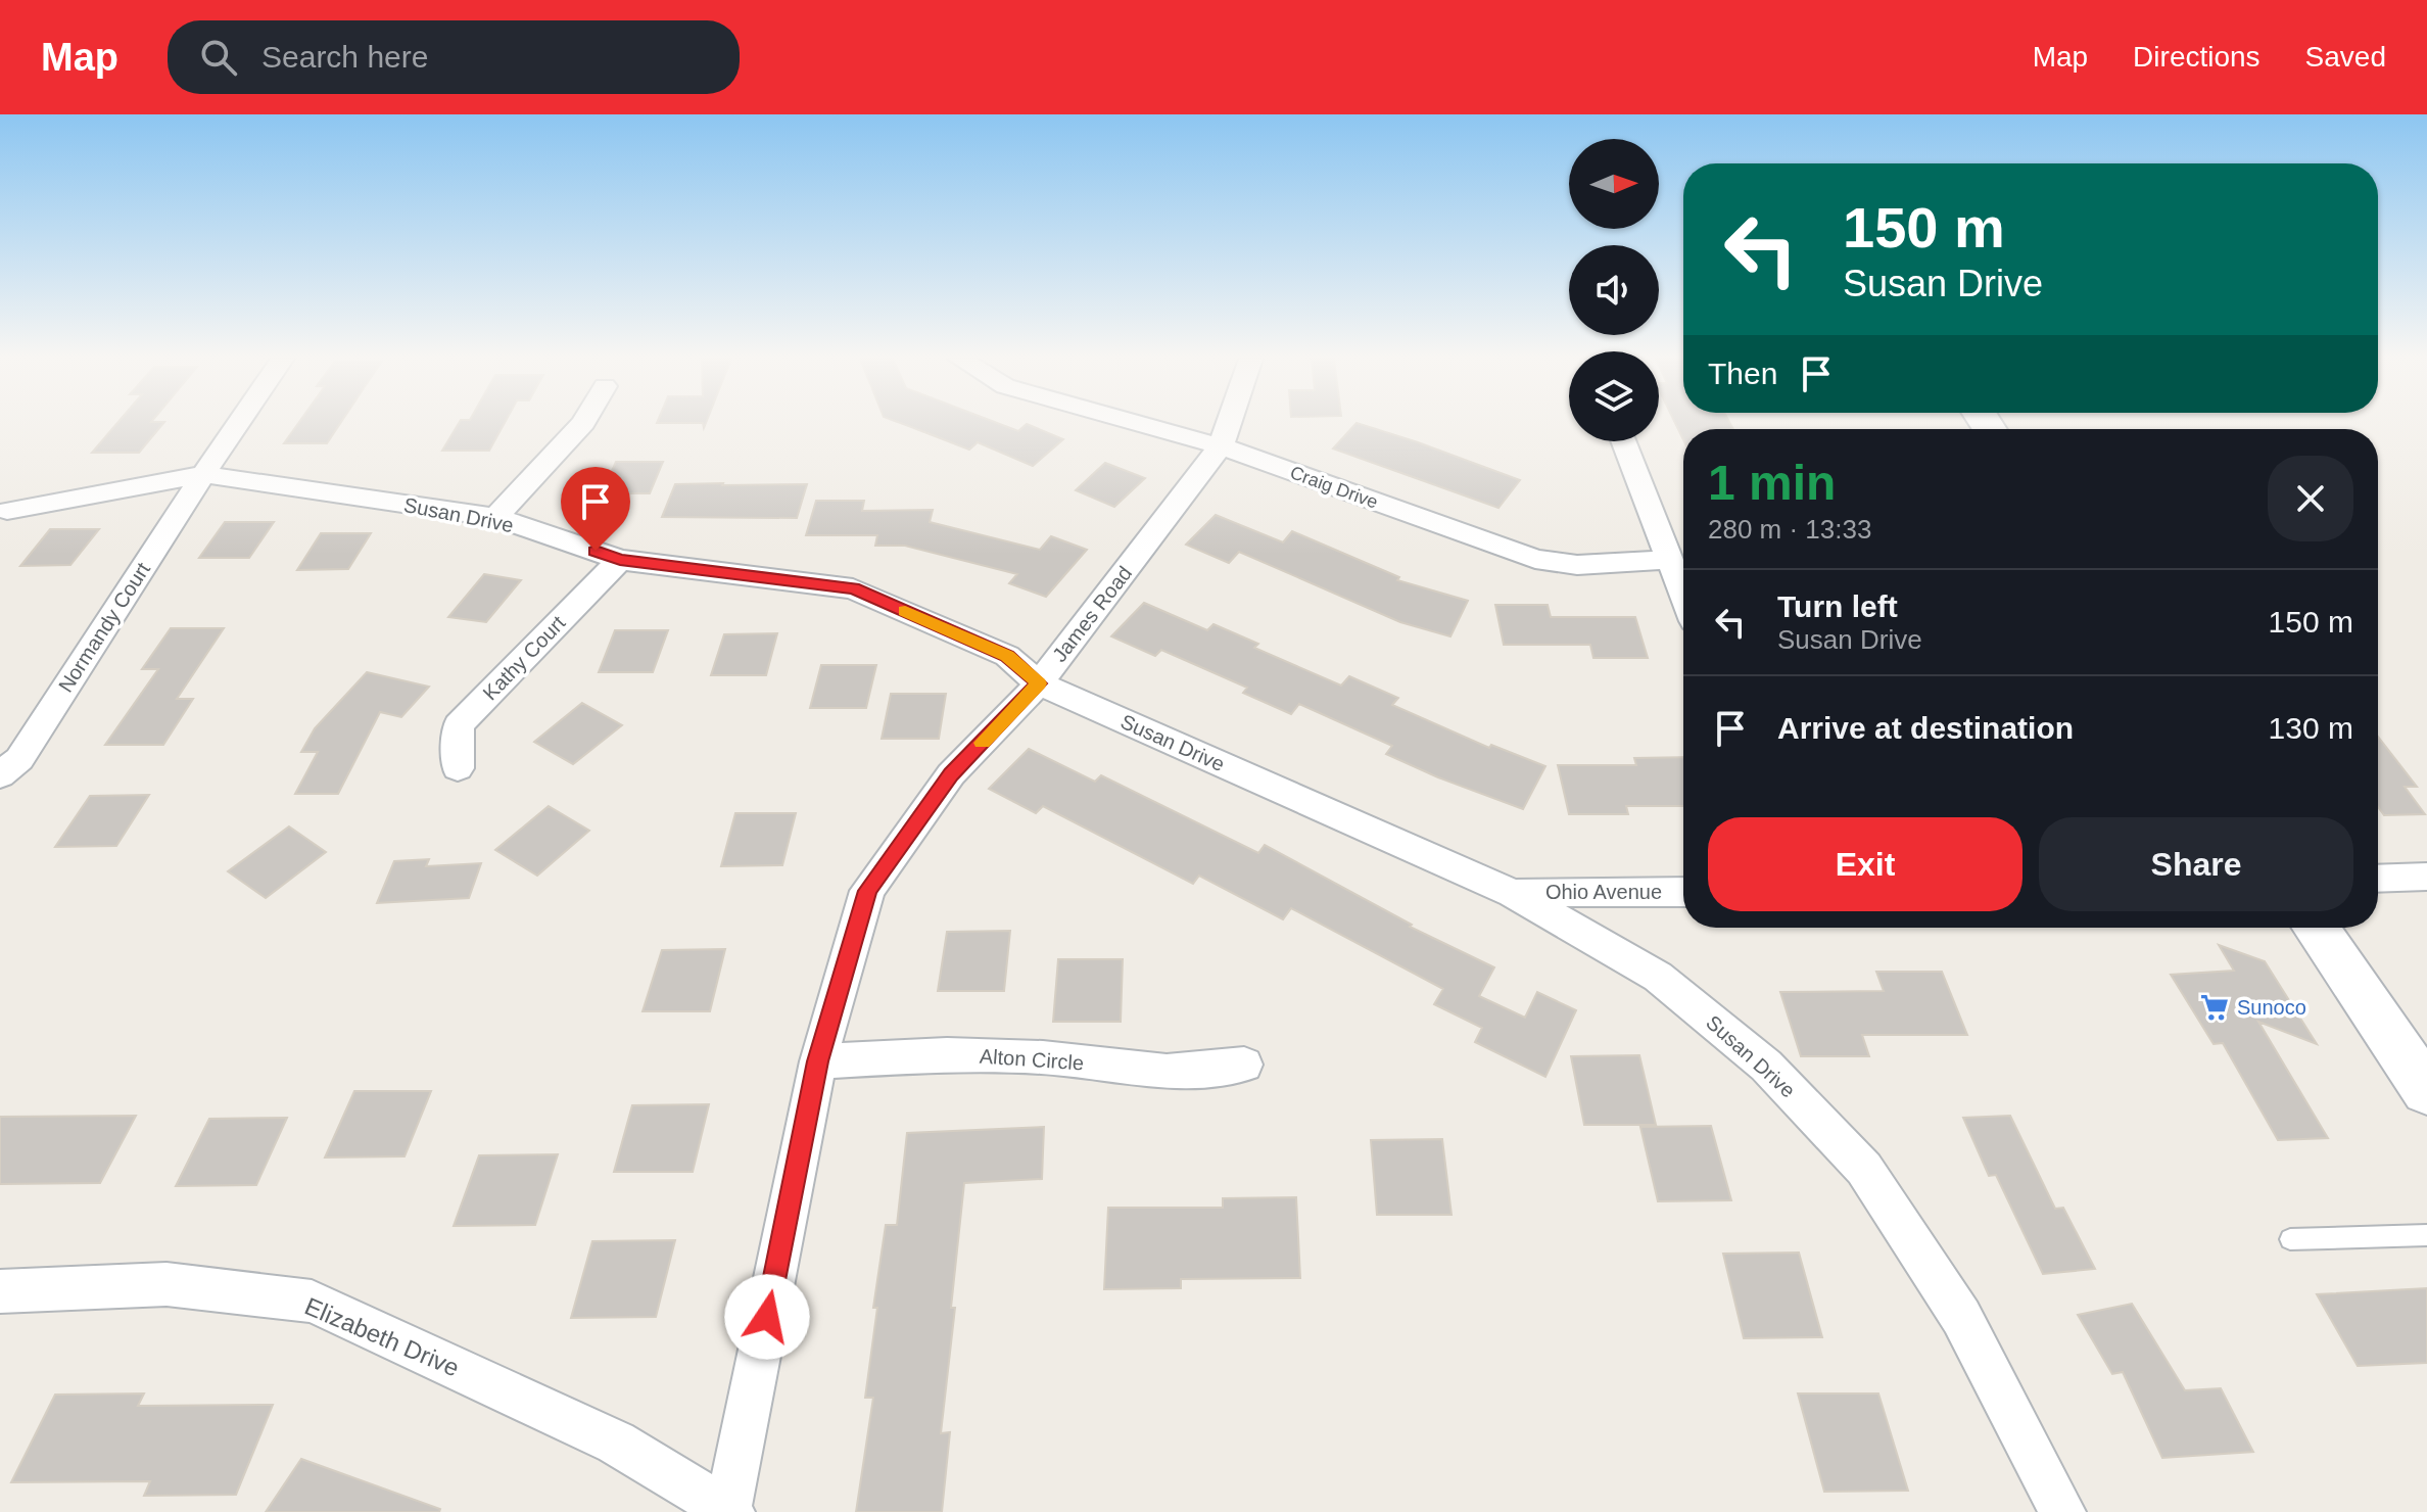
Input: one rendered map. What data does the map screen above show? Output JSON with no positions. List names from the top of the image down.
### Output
{
  "streets": {
    "street": [
      "Craig Drive",
      "Susan Drive",
      "James Road",
      "Normandy Court",
      "Kathy Court",
      "Ohio Avenue",
      "Alton Circle",
      "Elizabeth Drive"
    ]
  },
  "crossings": [
    ["Craig Drive", "James Road"],
    ["Susan Drive", "James Road"],
    ["Susan Drive", "Normandy Court"],
    ["Susan Drive", "Kathy Court"],
    ["Susan Drive", "Ohio Avenue"],
    ["James Road", "Alton Circle"],
    ["James Road", "Elizabeth Drive"]
  ],
  "places": {
    "supermarket": ["Sunoco"]
  },
  "north": "right",
  "page": {
    "header": "Map",
    "search": "Search here",
    "nav": ["Map", "Directions", "Saved"],
    "turn": ["150 m", "Susan Drive"],
    "then": "Then",
    "heading": ["1 min", "280 m · 13:33"],
    "list": [
      {
        "name": "Turn left",
        "note": "Susan Drive",
        "value": "150 m"
      },
      {
        "name": "Arrive at destination",
        "value": "130 m"
      }
    ],
    "buttons": ["Exit", "Share"]
  }
}
